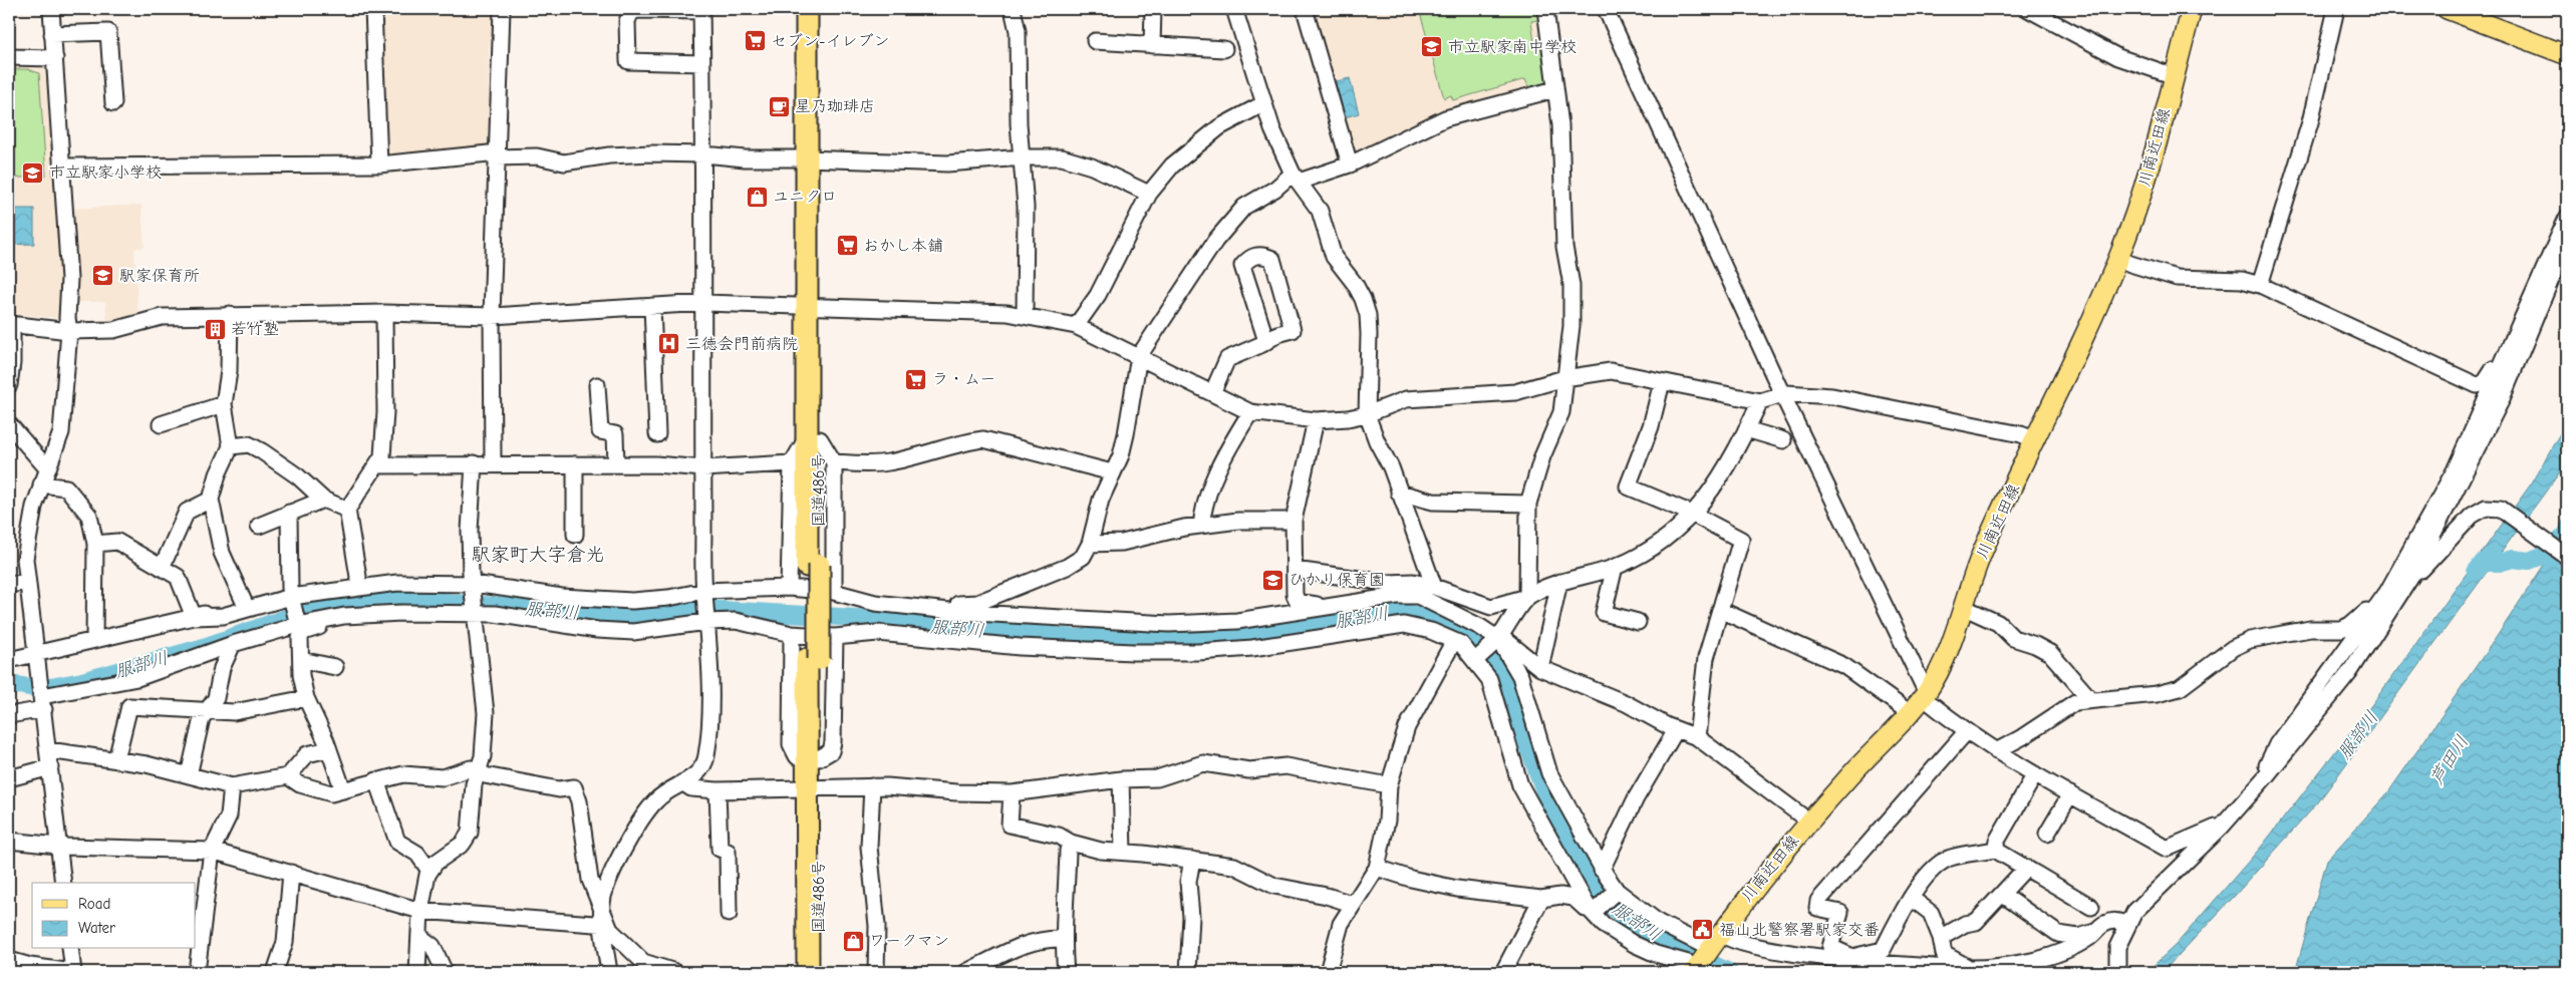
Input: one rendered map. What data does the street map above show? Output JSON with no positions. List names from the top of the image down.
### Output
{
  "streets": {
    "highway": ["国道486号"],
    "main road": ["川南近田線"]
  },
  "districts": ["駅家町大字倉光"],
  "water": ["服部川", "芦田川"],
  "places": {
    "supermarket": ["セブン-イレブン", "おかし本舗", "ラ・ムー"],
    "school or university": [
      "市立駅家南中学校",
      "市立駅家小学校",
      "駅家保育所",
      "ひかり保育園"
    ],
    "cafe": ["星乃珈琲店"],
    "shop": ["ユニクロ", "ワークマン"],
    "building": ["若竹塾"],
    "hospital": ["三徳会門前病院"],
    "public building": ["福山北警察署駅家交番"]
  },
  "legend": ["Road", "Water"]
}
